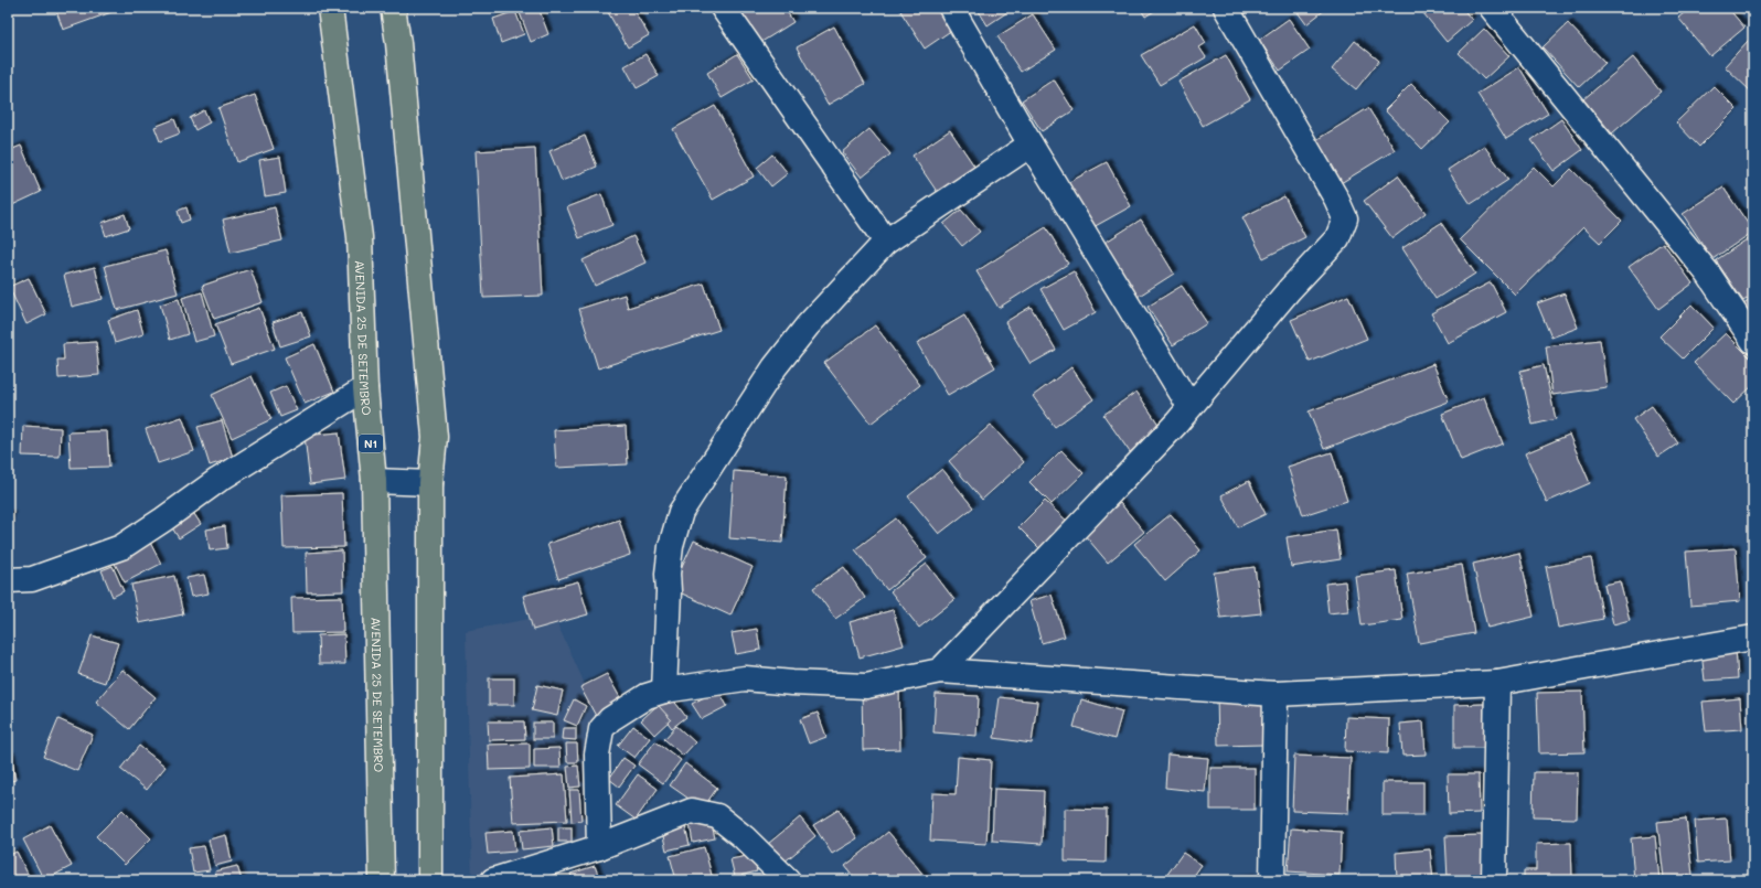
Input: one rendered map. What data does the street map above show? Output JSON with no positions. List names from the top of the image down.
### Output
{
  "streets": {
    "highway": ["AVENIDA 25 DE SETEMBRO", "N1"]
  }
}
